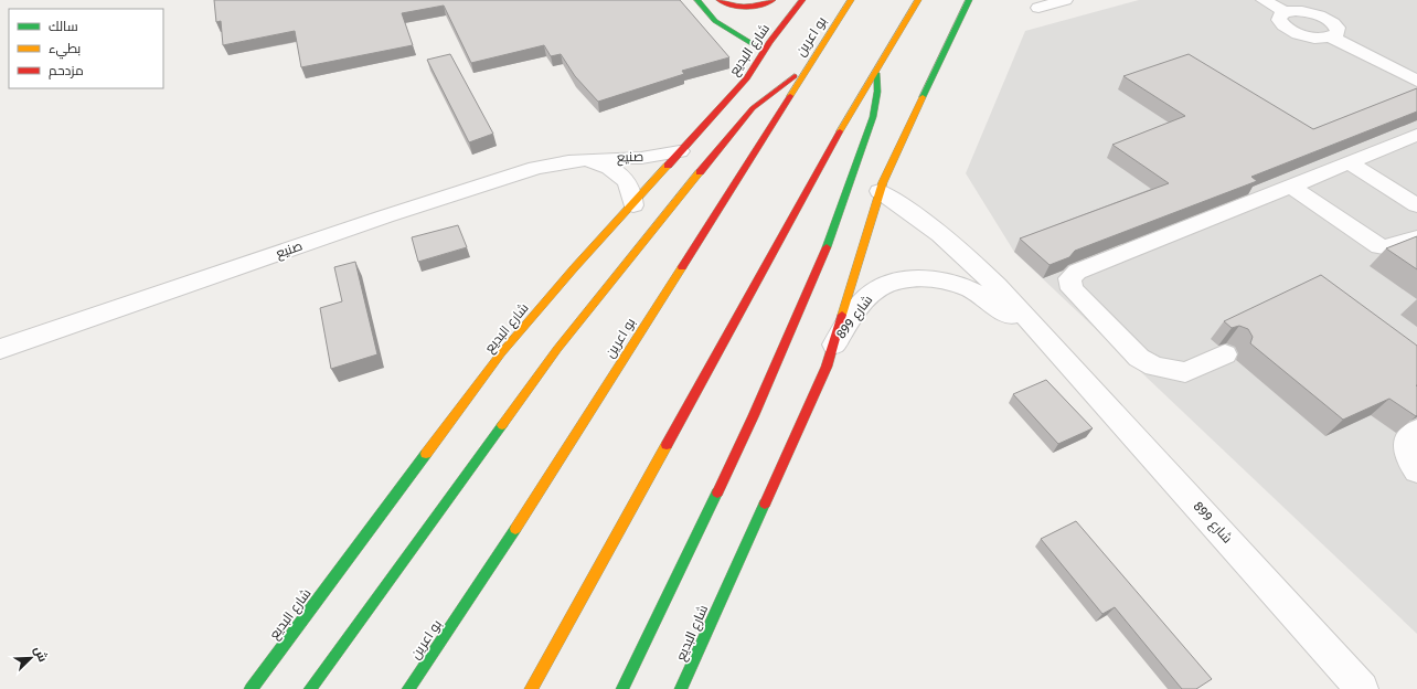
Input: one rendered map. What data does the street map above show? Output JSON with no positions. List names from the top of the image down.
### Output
{
  "streets": {
    "main road": ["بو اعرين", "شارع البديع"],
    "street": ["صنيع", "شارع 899"]
  },
  "crossings": [
    ["شارع البديع", "صنيع"],
    ["شارع البديع", "شارع 899"]
  ],
  "legend": ["سالك", "بطيء", "مزدحم"],
  "north": "top right"
}
